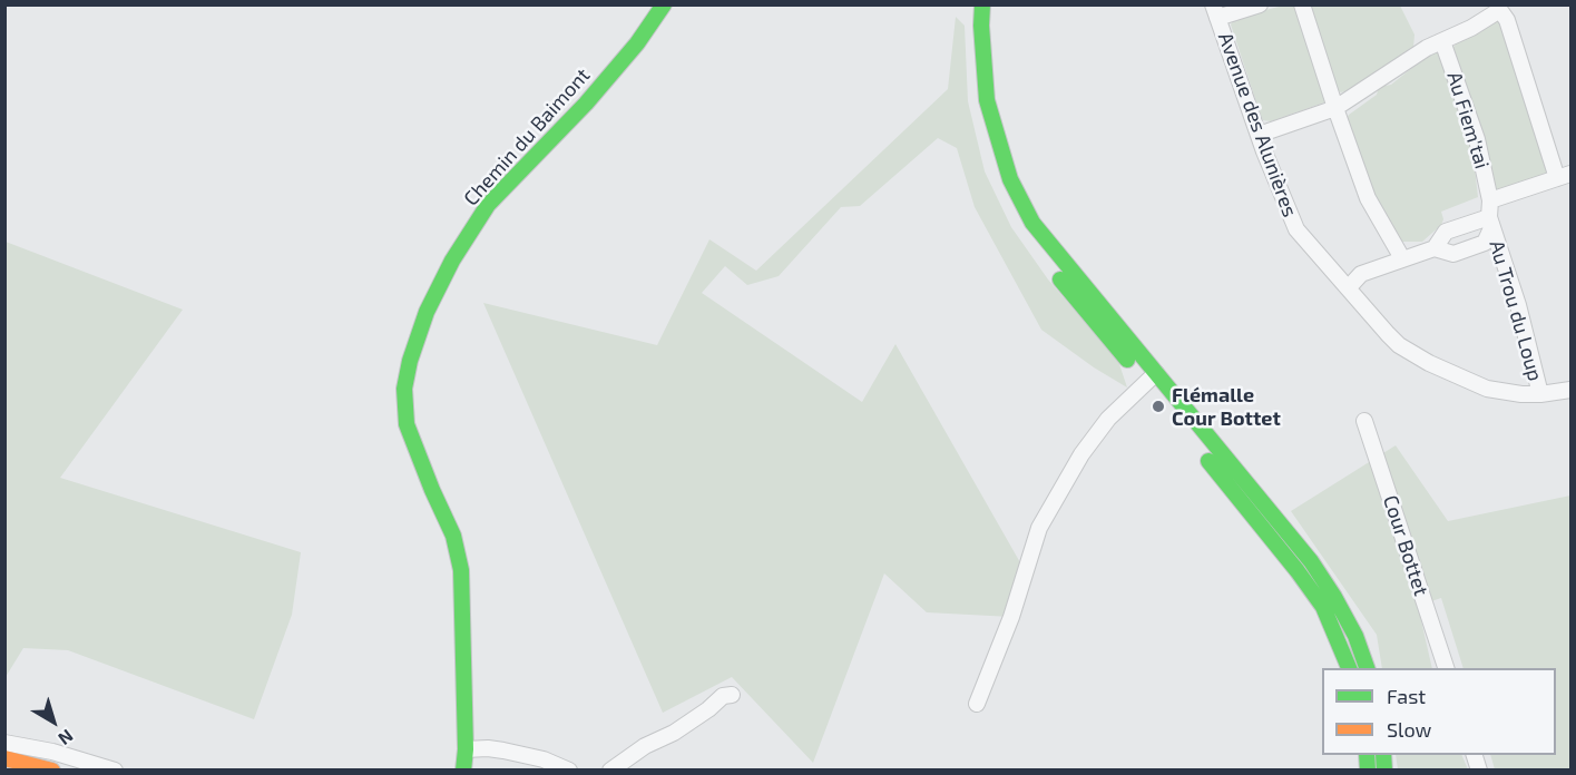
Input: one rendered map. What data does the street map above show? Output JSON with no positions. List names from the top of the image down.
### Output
{
  "streets": {
    "main road": ["Chemin du Baimont"],
    "street": [
      "Au Fiem'tai",
      "Avenue des Alunières",
      "Au Trou du Loup",
      "Cour Bottet"
    ]
  },
  "crossings": [
    ["Au Fiem'tai", "Au Trou du Loup"],
    ["Avenue des Alunières", "Au Trou du Loup"]
  ],
  "places": ["Flémalle Cour Bottet"],
  "legend": ["Fast", "Slow"],
  "north": "bottom right"
}
